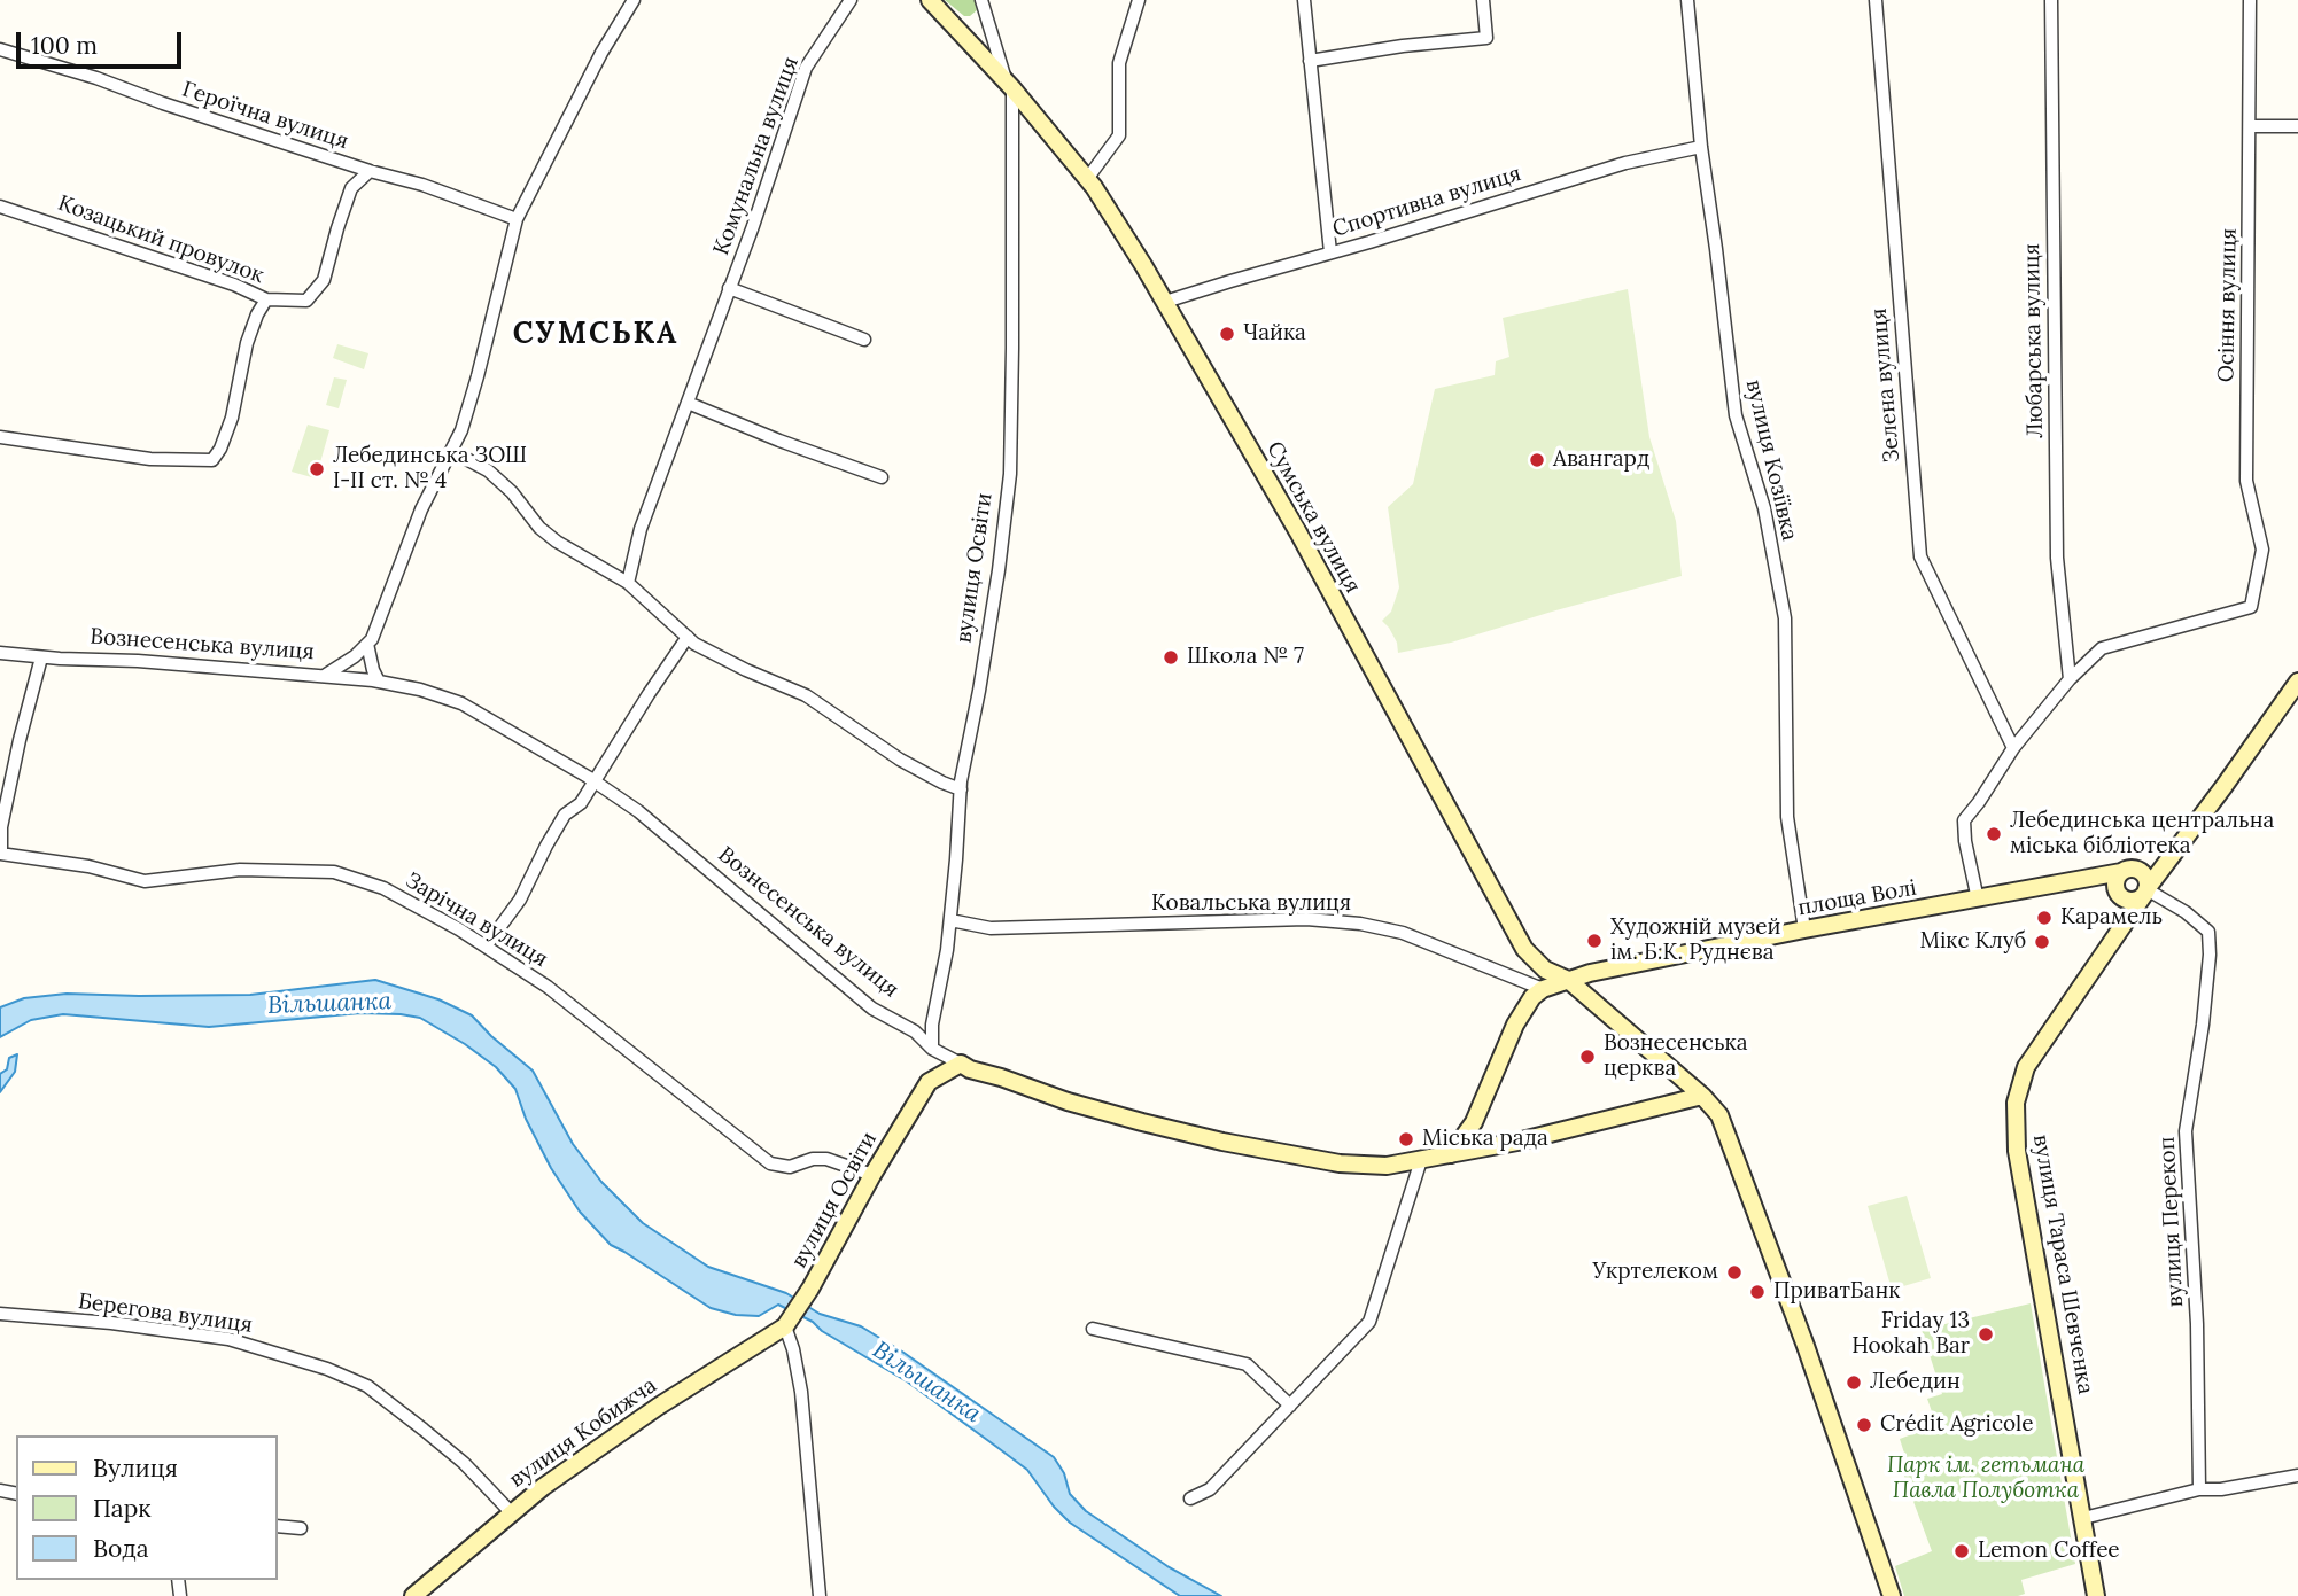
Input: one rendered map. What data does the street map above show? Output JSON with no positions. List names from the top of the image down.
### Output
{
  "streets": {
    "main road": [
      "Сумська вулиця",
      "вулиця Освіти",
      "Вознесенська вулиця",
      "площа Волі",
      "вулиця Тараса Шевченка",
      "вулиця Кобижча"
    ],
    "street": [
      "Героїчна вулиця",
      "Комунальна вулиця",
      "Спортивна вулиця",
      "Козацький провулок",
      "Осіння вулиця",
      "Любарська вулиця",
      "Зелена вулиця",
      "вулиця Козіївка",
      "Ковальська вулиця",
      "Зарічна вулиця",
      "вулиця Перекоп",
      "Берегова вулиця"
    ]
  },
  "crossings": [
    ["Героїчна вулиця", "Козацький провулок"],
    ["Спортивна вулиця", "вулиця Козіївка"],
    ["Спортивна вулиця", "Сумська вулиця"],
    ["Осіння вулиця", "Любарська вулиця"],
    ["вулиця Козіївка", "площа Волі"],
    ["Сумська вулиця", "вулиця Освіти"],
    ["Сумська вулиця", "площа Волі"],
    ["вулиця Освіти", "Вознесенська вулиця"],
    ["вулиця Освіти", "Ковальська вулиця"],
    ["вулиця Освіти", "Зарічна вулиця"],
    ["вулиця Освіти", "вулиця Кобижча"],
    ["площа Волі", "Ковальська вулиця"],
    ["площа Волі", "вулиця Перекоп"],
    ["площа Волі", "вулиця Тараса Шевченка"],
    ["вулиця Перекоп", "вулиця Тараса Шевченка"],
    ["Берегова вулиця", "вулиця Кобижча"]
  ],
  "districts": ["СУМСЬКА"],
  "water": ["Вільшанка"],
  "parks": ["Парк ім. гетьмана Павла Полуботка"],
  "places": [
    "Чайка",
    "Авангард",
    "Лебединська ЗОШ І-ІІ ст. № 4",
    "Школа № 7",
    "Лебединська центральна міська бібліотека",
    "Карамель",
    "Художній музей ім. Б.К. Руднєва",
    "Мікс Клуб",
    "Вознесенська церква",
    "Міська рада",
    "Укртелеком",
    "ПриватБанк",
    "Friday 13 Hookah Bar",
    "Лебедин",
    "Crédit Agricole",
    "Lemon Coffee"
  ],
  "legend": ["Вулиця", "Парк", "Вода"],
  "scale_bar": "100 m"
}
